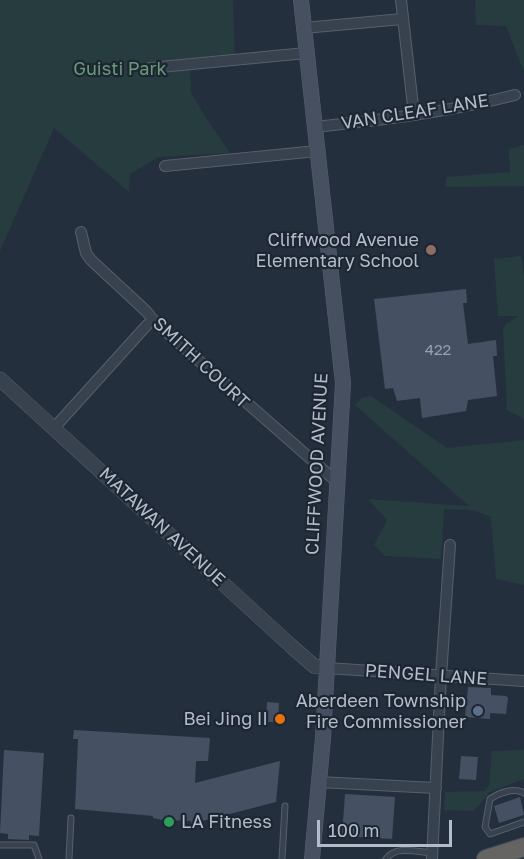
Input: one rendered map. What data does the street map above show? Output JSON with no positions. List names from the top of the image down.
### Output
{
  "streets": {
    "main road": ["CLIFFWOOD AVENUE"],
    "street": [
      "VAN CLEAF LANE",
      "SMITH COURT",
      "MATAWAN AVENUE",
      "PENGEL LANE"
    ]
  },
  "crossings": [
    ["VAN CLEAF LANE", "CLIFFWOOD AVENUE"],
    ["SMITH COURT", "CLIFFWOOD AVENUE"],
    ["CLIFFWOOD AVENUE", "MATAWAN AVENUE"],
    ["CLIFFWOOD AVENUE", "PENGEL LANE"],
    ["MATAWAN AVENUE", "PENGEL LANE"]
  ],
  "parks": ["Guisti Park"],
  "places": [
    "Cliffwood Avenue Elementary School",
    "Aberdeen Township Fire Commissioner",
    "Bei Jing II",
    "LA Fitness"
  ],
  "house_numbers": ["422"],
  "scale_bar": "100 m"
}
